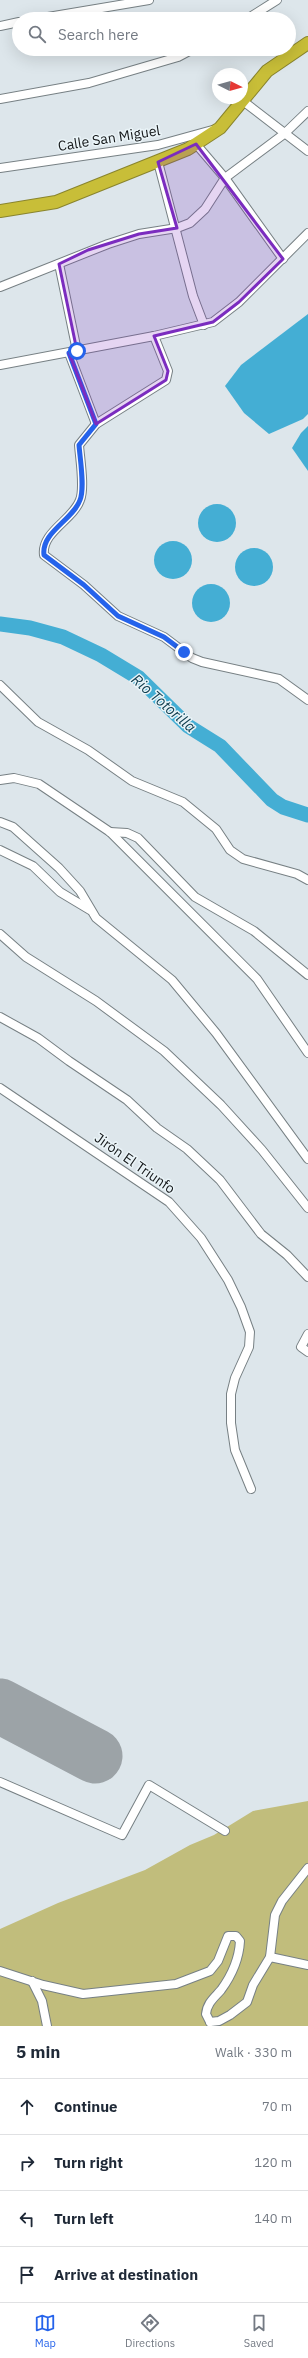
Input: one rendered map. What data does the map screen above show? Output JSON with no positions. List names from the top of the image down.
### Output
{
  "streets": {
    "street": ["Calle San Miguel", "Jirón El Triunfo"]
  },
  "water": ["Rio Totorilla"],
  "north": "right",
  "page": {
    "search": "Search here",
    "heading": ["5 min", "Walk · 330 m"],
    "list": [
      ["Continue", "70 m"],
      ["Turn right", "120 m"],
      ["Turn left", "140 m"],
      "Arrive at destination"
    ],
    "nav": ["Map", "Directions", "Saved"]
  }
}
